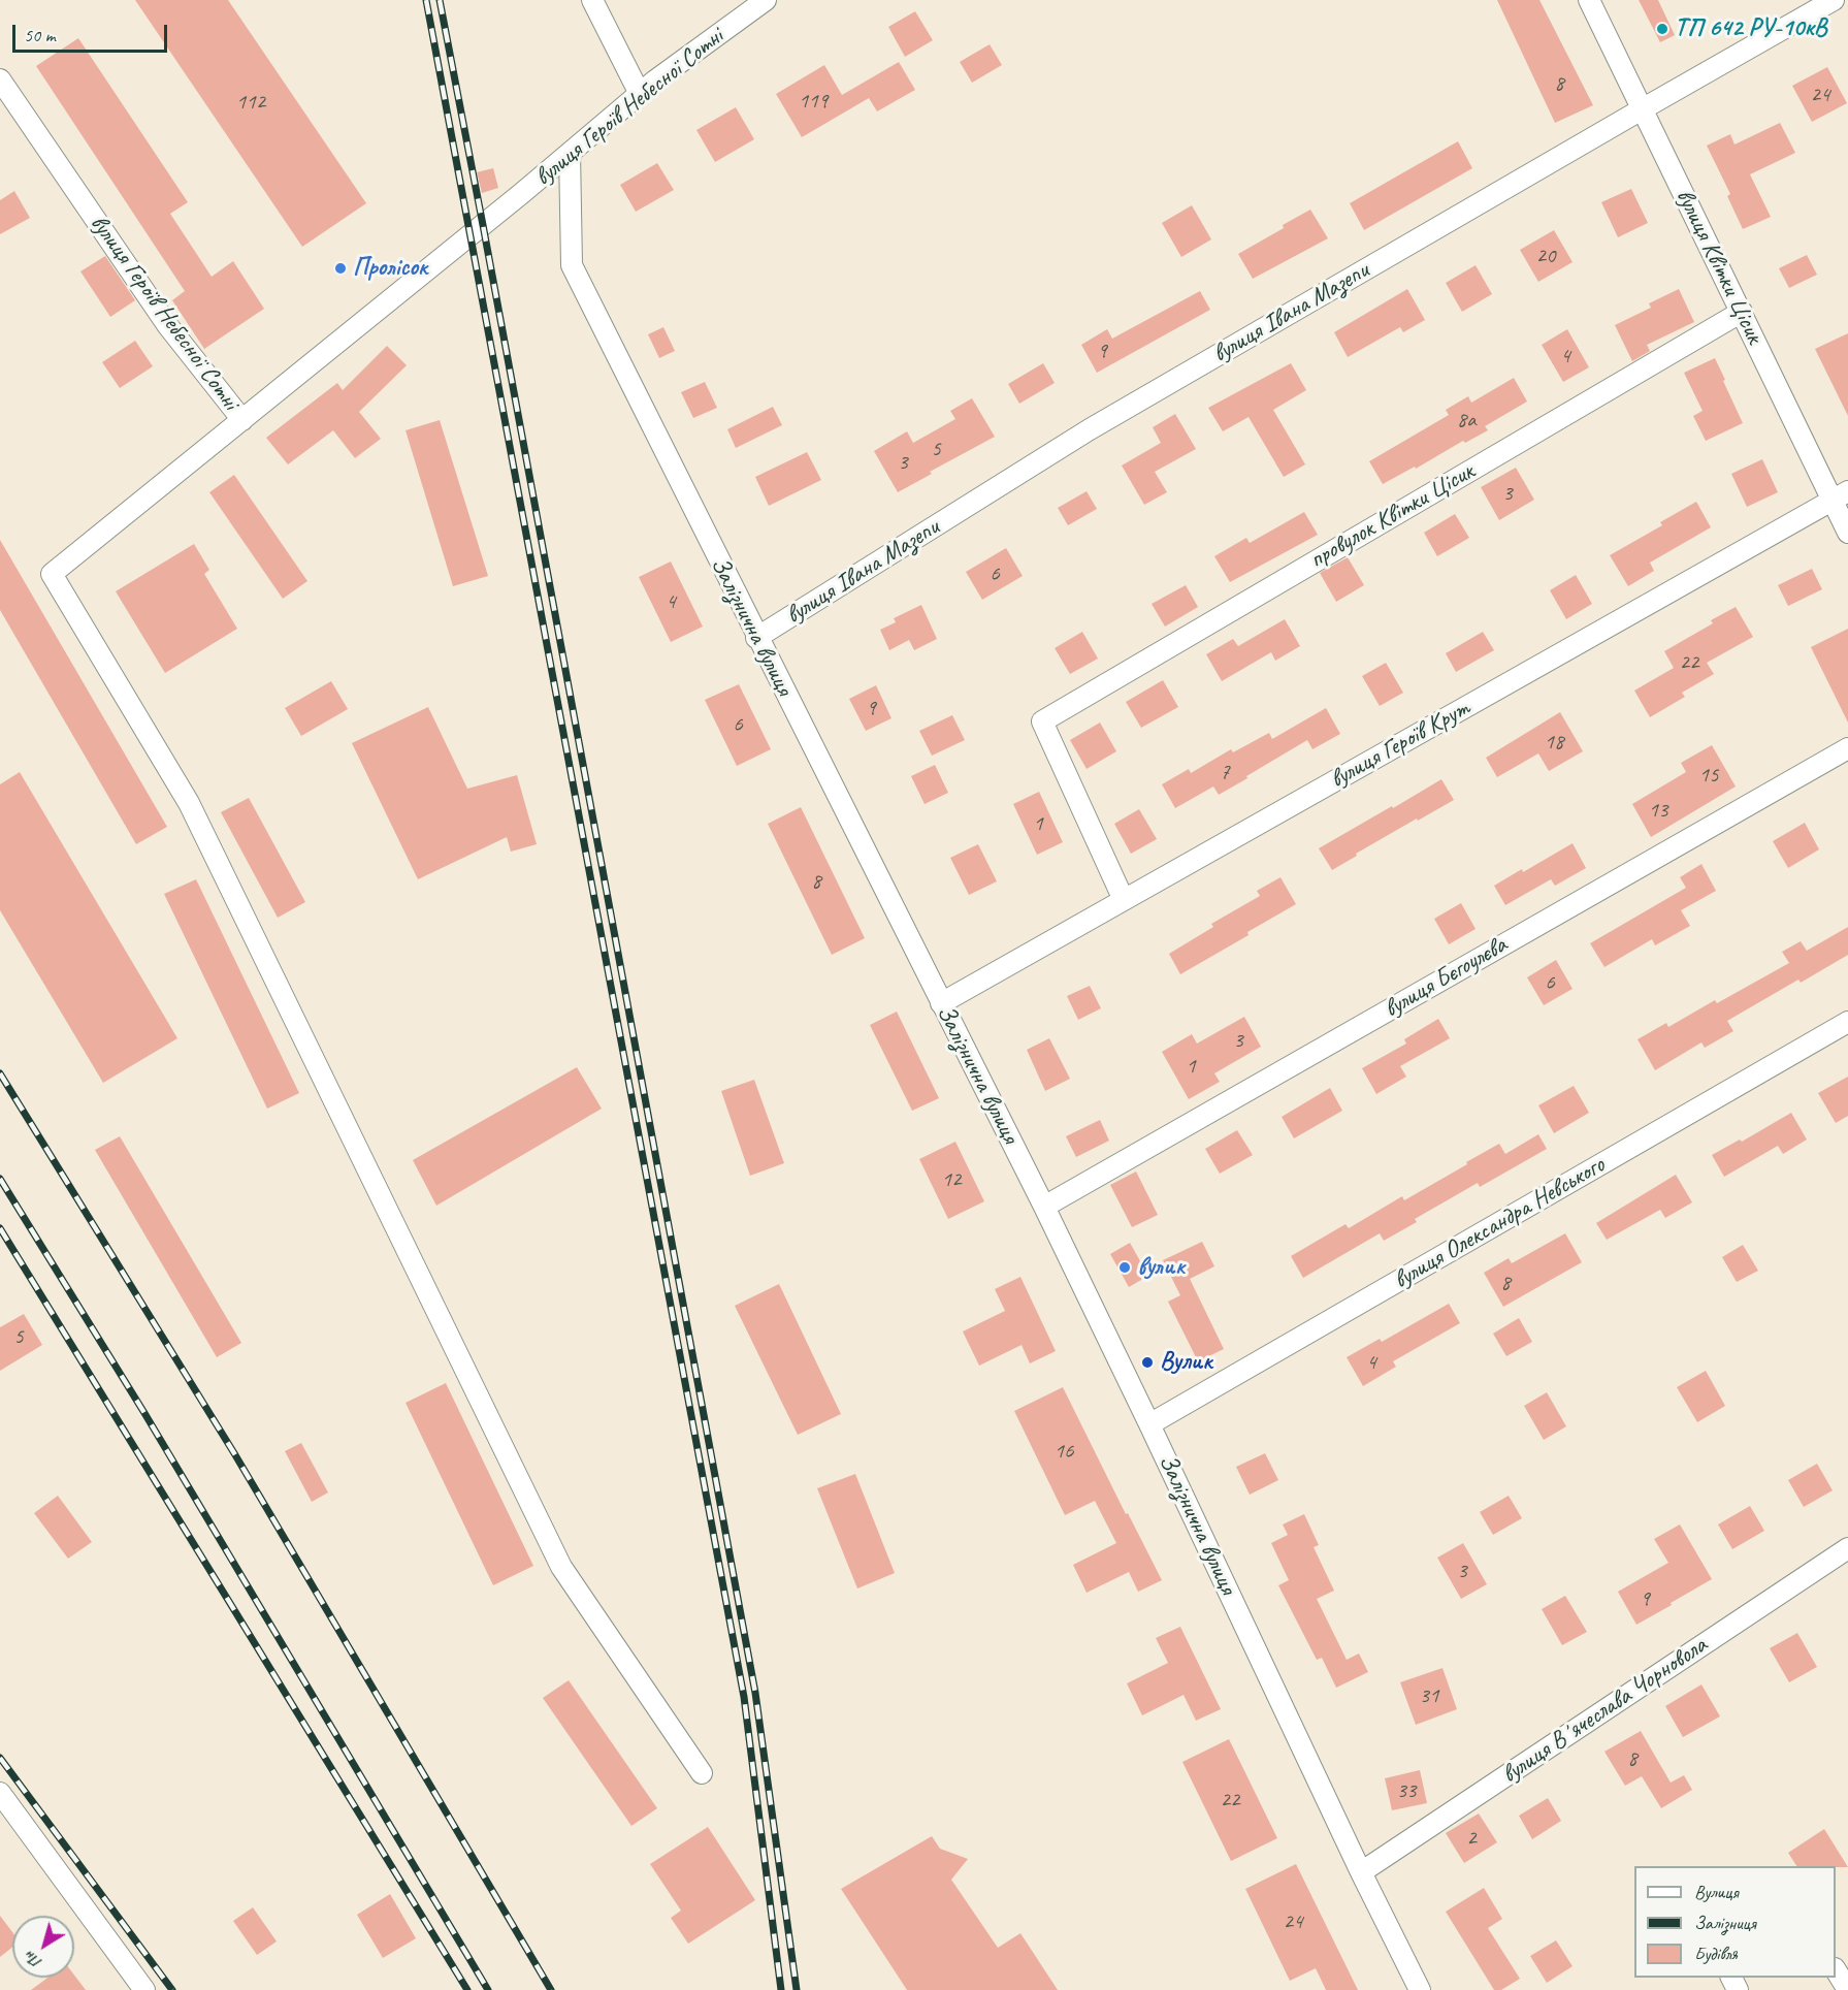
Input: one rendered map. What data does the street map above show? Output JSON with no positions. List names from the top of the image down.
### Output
{
  "streets": {
    "street": [
      "вулиця Героїв Небесної Сотні",
      "вулиця Квітки Цісик",
      "вулиця Івана Мазепи",
      "провулок Квітки Цісик",
      "Залізнична вулиця",
      "вулиця Героїв Крут",
      "вулиця Бєгоулєва",
      "вулиця Олександра Невського",
      "вулиця Вʼячеслава Чорновола"
    ]
  },
  "crossings": [
    ["вулиця Героїв Небесної Сотні", "Залізнична вулиця"],
    ["вулиця Квітки Цісик", "вулиця Івана Мазепи"],
    ["вулиця Квітки Цісик", "провулок Квітки Цісик"],
    ["вулиця Квітки Цісик", "вулиця Героїв Крут"],
    ["вулиця Івана Мазепи", "Залізнична вулиця"],
    ["провулок Квітки Цісик", "вулиця Героїв Крут"],
    ["Залізнична вулиця", "вулиця Героїв Крут"],
    ["Залізнична вулиця", "вулиця Бєгоулєва"],
    ["Залізнична вулиця", "вулиця Олександра Невського"],
    ["Залізнична вулиця", "вулиця Вʼячеслава Чорновола"]
  ],
  "places": [
    "ТП 642 РУ-10кВ",
    "Пролісок",
    "вулик",
    "Вулик"
  ],
  "house_numbers": [
    "8",
    "24",
    "119",
    "112",
    "20",
    "9",
    "4",
    "8а",
    "5",
    "3",
    "3",
    "6",
    "4",
    "22",
    "9",
    "6",
    "18",
    "7",
    "15",
    "13",
    "1",
    "8",
    "6",
    "3",
    "1",
    "12",
    "8",
    "5",
    "4",
    "16",
    "3",
    "9",
    "31",
    "8",
    "33",
    "22",
    "2",
    "24"
  ],
  "legend": ["Вулиця", "Залізниця", "Будівля"],
  "scale_bar": "50 m",
  "north": "bottom left"
}
